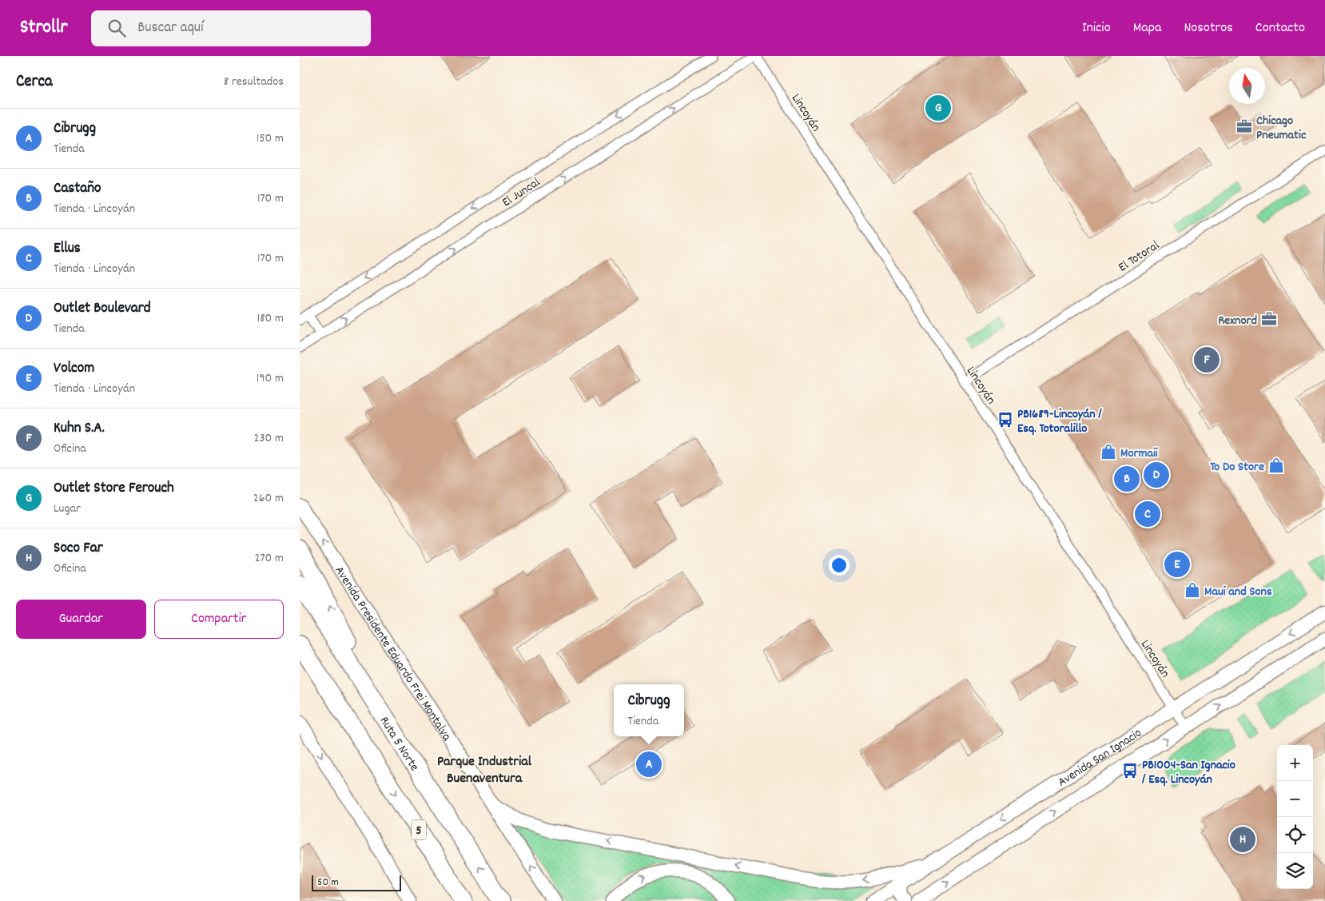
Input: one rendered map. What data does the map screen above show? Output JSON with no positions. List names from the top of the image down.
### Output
{
  "streets": {
    "highway": ["Ruta 5 Norte", "5"],
    "main road": ["Avenida Presidente Eduardo Frei Montalva", "Avenida San Ignacio"],
    "street": ["Lincoyán", "El Juncal", "El Totoral"]
  },
  "crossings": [
    ["Lincoyán", "El Juncal"],
    ["Lincoyán", "El Totoral"],
    ["Lincoyán", "Avenida San Ignacio"]
  ],
  "one_way": ["Avenida Presidente Eduardo Frei Montalva"],
  "districts": ["Parque Industrial Buenaventura"],
  "places": {
    "office": ["Chicago Pneumatic", "Rexnord"],
    "bus stop": ["PB1689-Lincoyán / Esq. Totoralillo", "PB1004-San Ignacio / Esq. Lincoyán"],
    "shop": ["Mormaii", "To Do Store", "Maui and Sons"]
  },
  "scale_bar": "50 m",
  "north": "top",
  "page": {
    "header": "Strollr",
    "search": "Buscar aquí",
    "nav": [
      "Inicio",
      "Mapa",
      "Nosotros",
      "Contacto"
    ],
    "heading": ["Cerca", "8 resultados"],
    "pins": [
      "G",
      "F",
      "D",
      "B",
      "C",
      "E",
      "A",
      "H"
    ],
    "list": [
      {
        "mark": "A",
        "name": "Cibrugg",
        "note": "Tienda",
        "value": "150 m"
      },
      {
        "mark": "B",
        "name": "Castaño",
        "note": "Tienda · Lincoyán",
        "value": "170 m"
      },
      {
        "mark": "C",
        "name": "Ellus",
        "note": "Tienda · Lincoyán",
        "value": "170 m"
      },
      {
        "mark": "D",
        "name": "Outlet Boulevard",
        "note": "Tienda",
        "value": "180 m"
      },
      {
        "mark": "E",
        "name": "Volcom",
        "note": "Tienda · Lincoyán",
        "value": "190 m"
      },
      {
        "mark": "F",
        "name": "Kuhn S.A.",
        "note": "Oficina",
        "value": "230 m"
      },
      {
        "mark": "G",
        "name": "Outlet Store Ferouch",
        "note": "Lugar",
        "value": "260 m"
      },
      {
        "mark": "H",
        "name": "Soco Far",
        "note": "Oficina",
        "value": "270 m"
      }
    ],
    "buttons": ["Guardar", "Compartir"],
    "popup": ["Cibrugg", "Tienda"],
    "map_buttons": ["+", "−"],
    "scale": "50 m"
  }
}
